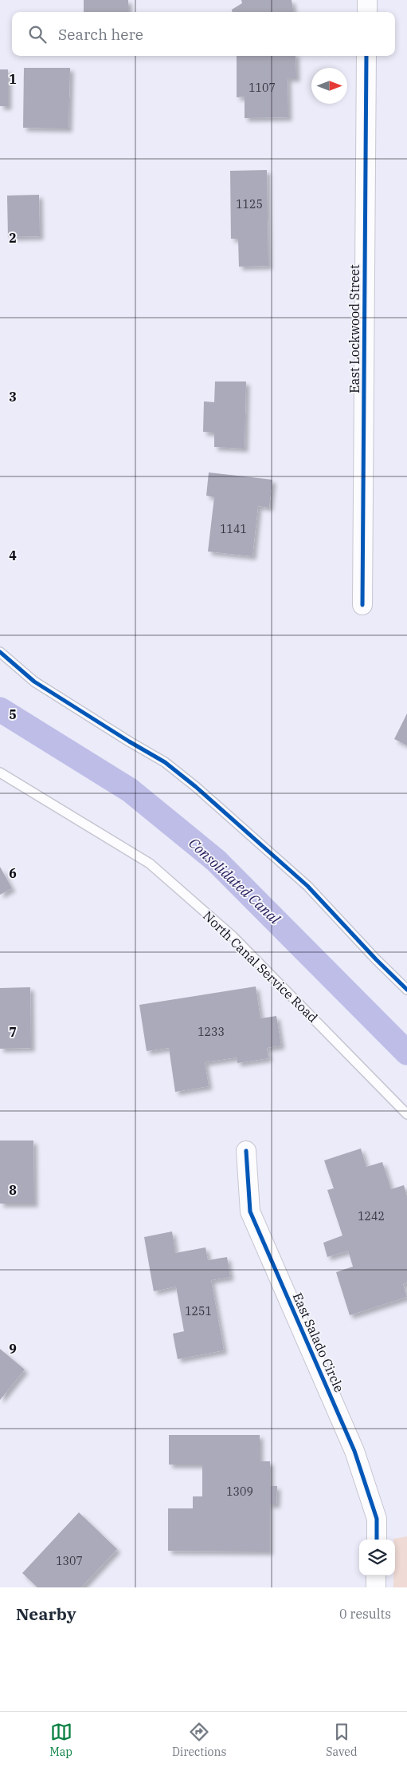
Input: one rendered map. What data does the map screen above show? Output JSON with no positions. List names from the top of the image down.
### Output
{
  "streets": {
    "street": ["East Lockwood Street", "East Salado Circle"],
    "lane": ["North Canal Service Road"]
  },
  "water": ["Consolidated Canal"],
  "house_numbers": [
    "1107",
    "1125",
    "1141",
    "1233",
    "1242",
    "1251",
    "1309",
    "1307"
  ],
  "north": "right",
  "page": {
    "search": "Search here",
    "heading": ["Nearby", "0 results"],
    "nav": ["Map", "Directions", "Saved"]
  },
  "grid": {
    "rows": [
      "1",
      "2",
      "3",
      "4",
      "5",
      "6",
      "7",
      "8",
      "9"
    ]
  }
}
